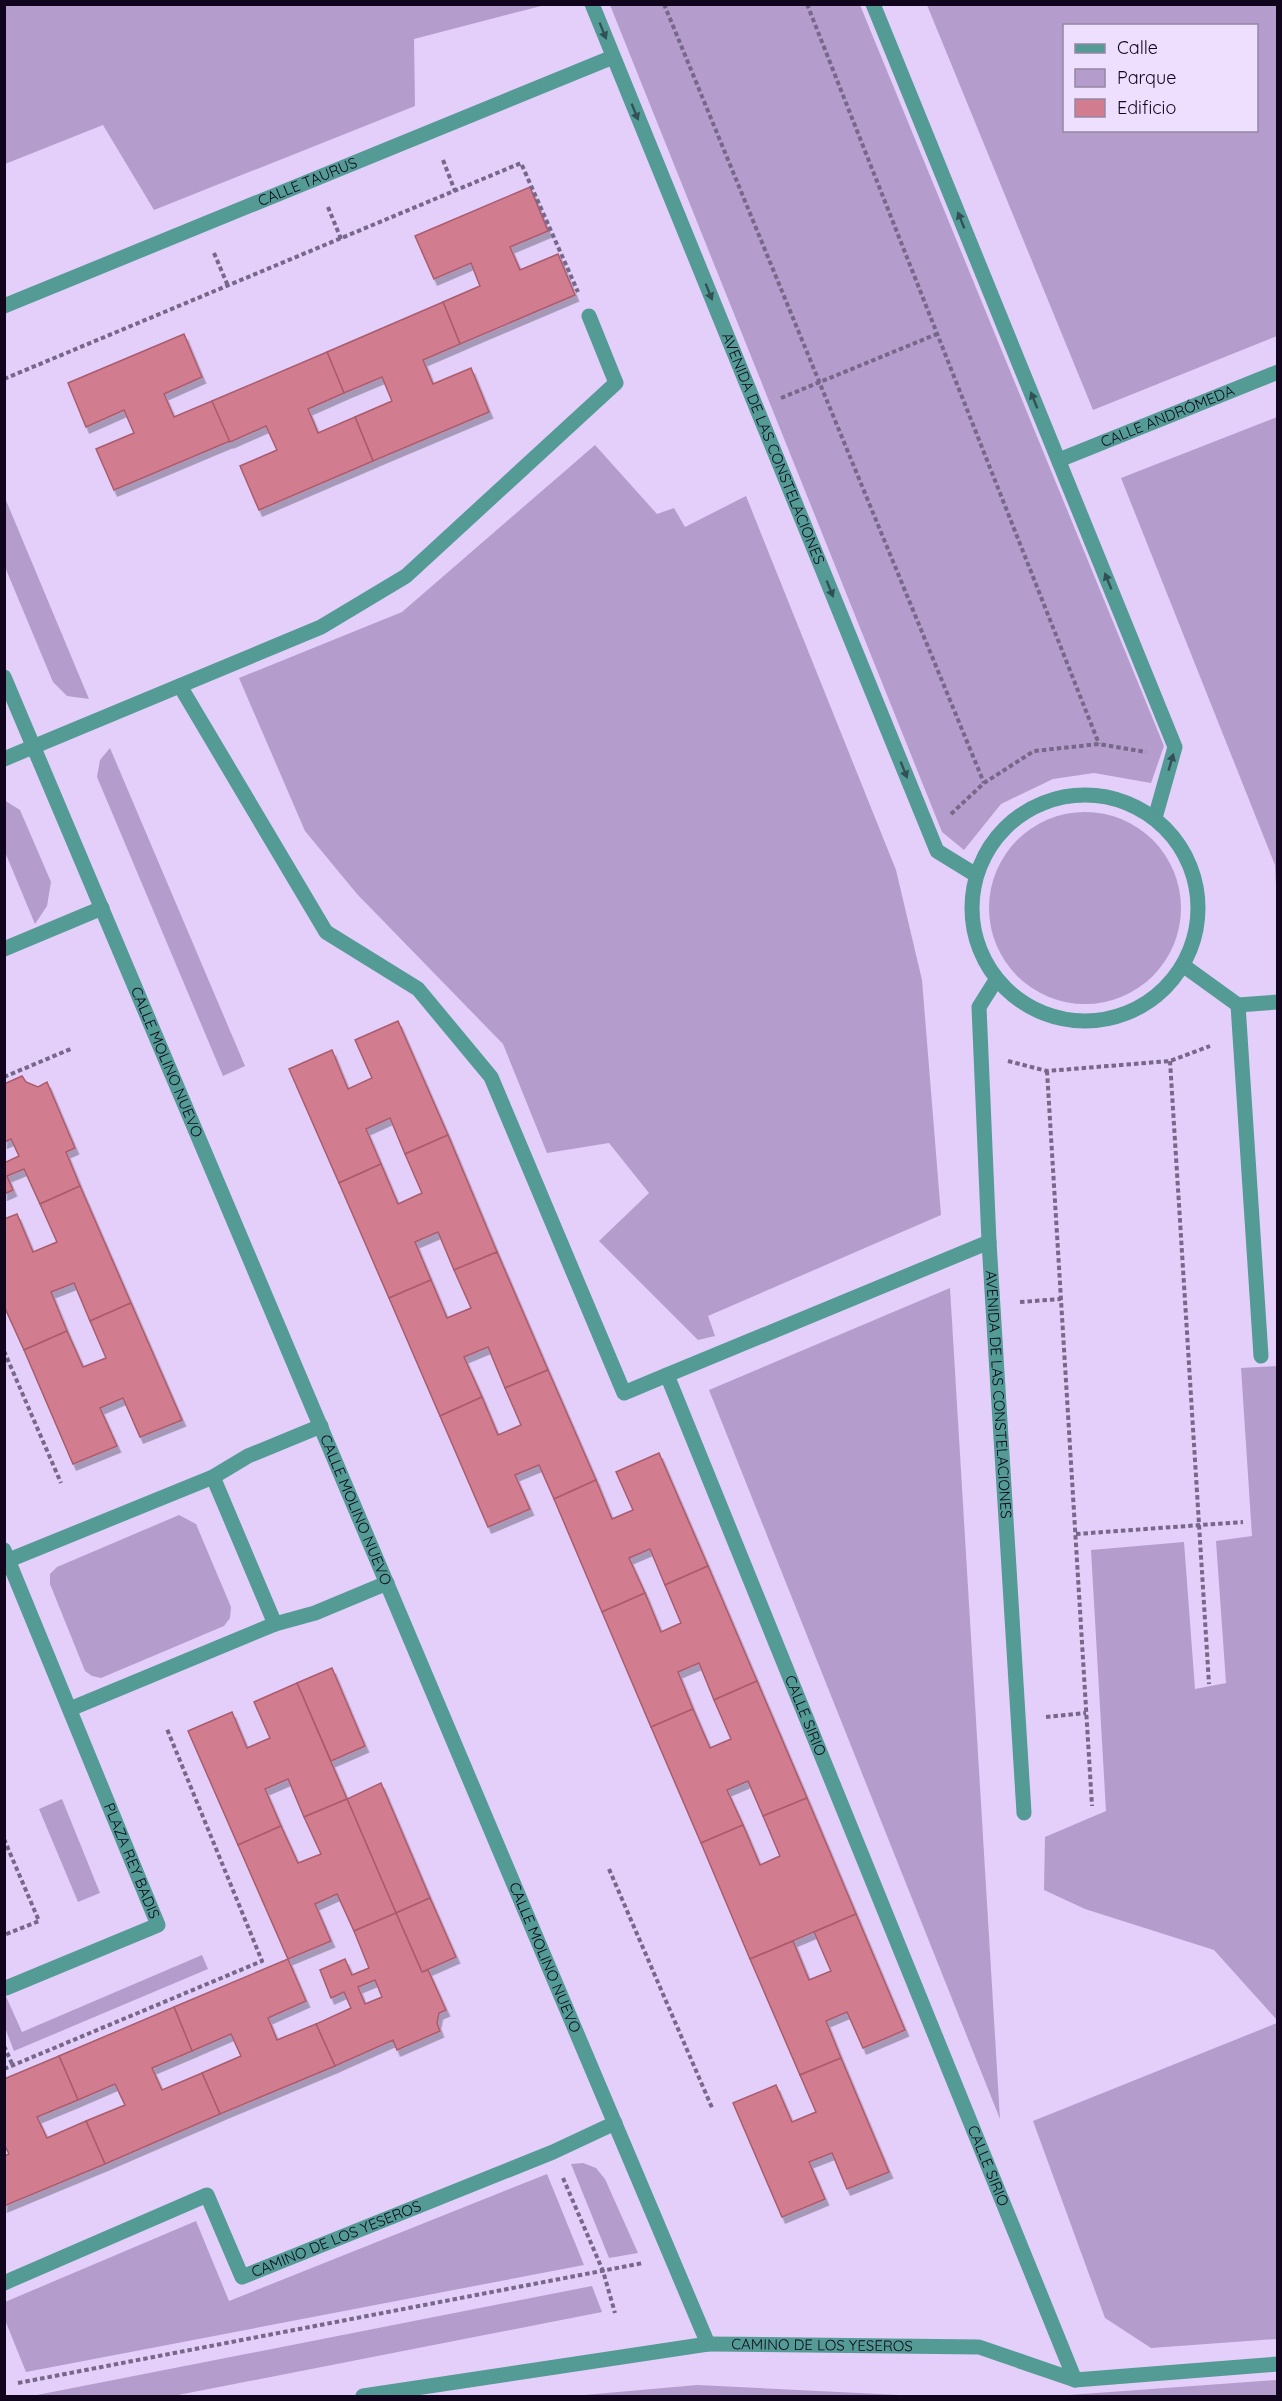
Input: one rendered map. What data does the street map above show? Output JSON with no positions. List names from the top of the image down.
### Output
{
  "streets": {
    "street": [
      "CALLE TAURUS",
      "CALLE ANDRÓMEDA",
      "AVENIDA DE LAS CONSTELACIONES",
      "CALLE MOLINO NUEVO",
      "CALLE SIRIO",
      "PLAZA REY BADIS",
      "CAMINO DE LOS YESEROS"
    ]
  },
  "crossings": [
    ["CALLE TAURUS", "AVENIDA DE LAS CONSTELACIONES"],
    ["CALLE MOLINO NUEVO", "PLAZA REY BADIS"],
    ["CALLE MOLINO NUEVO", "CAMINO DE LOS YESEROS"],
    ["CALLE SIRIO", "CAMINO DE LOS YESEROS"]
  ],
  "one_way": ["AVENIDA DE LAS CONSTELACIONES"],
  "legend": ["Calle", "Parque", "Edificio"]
}
